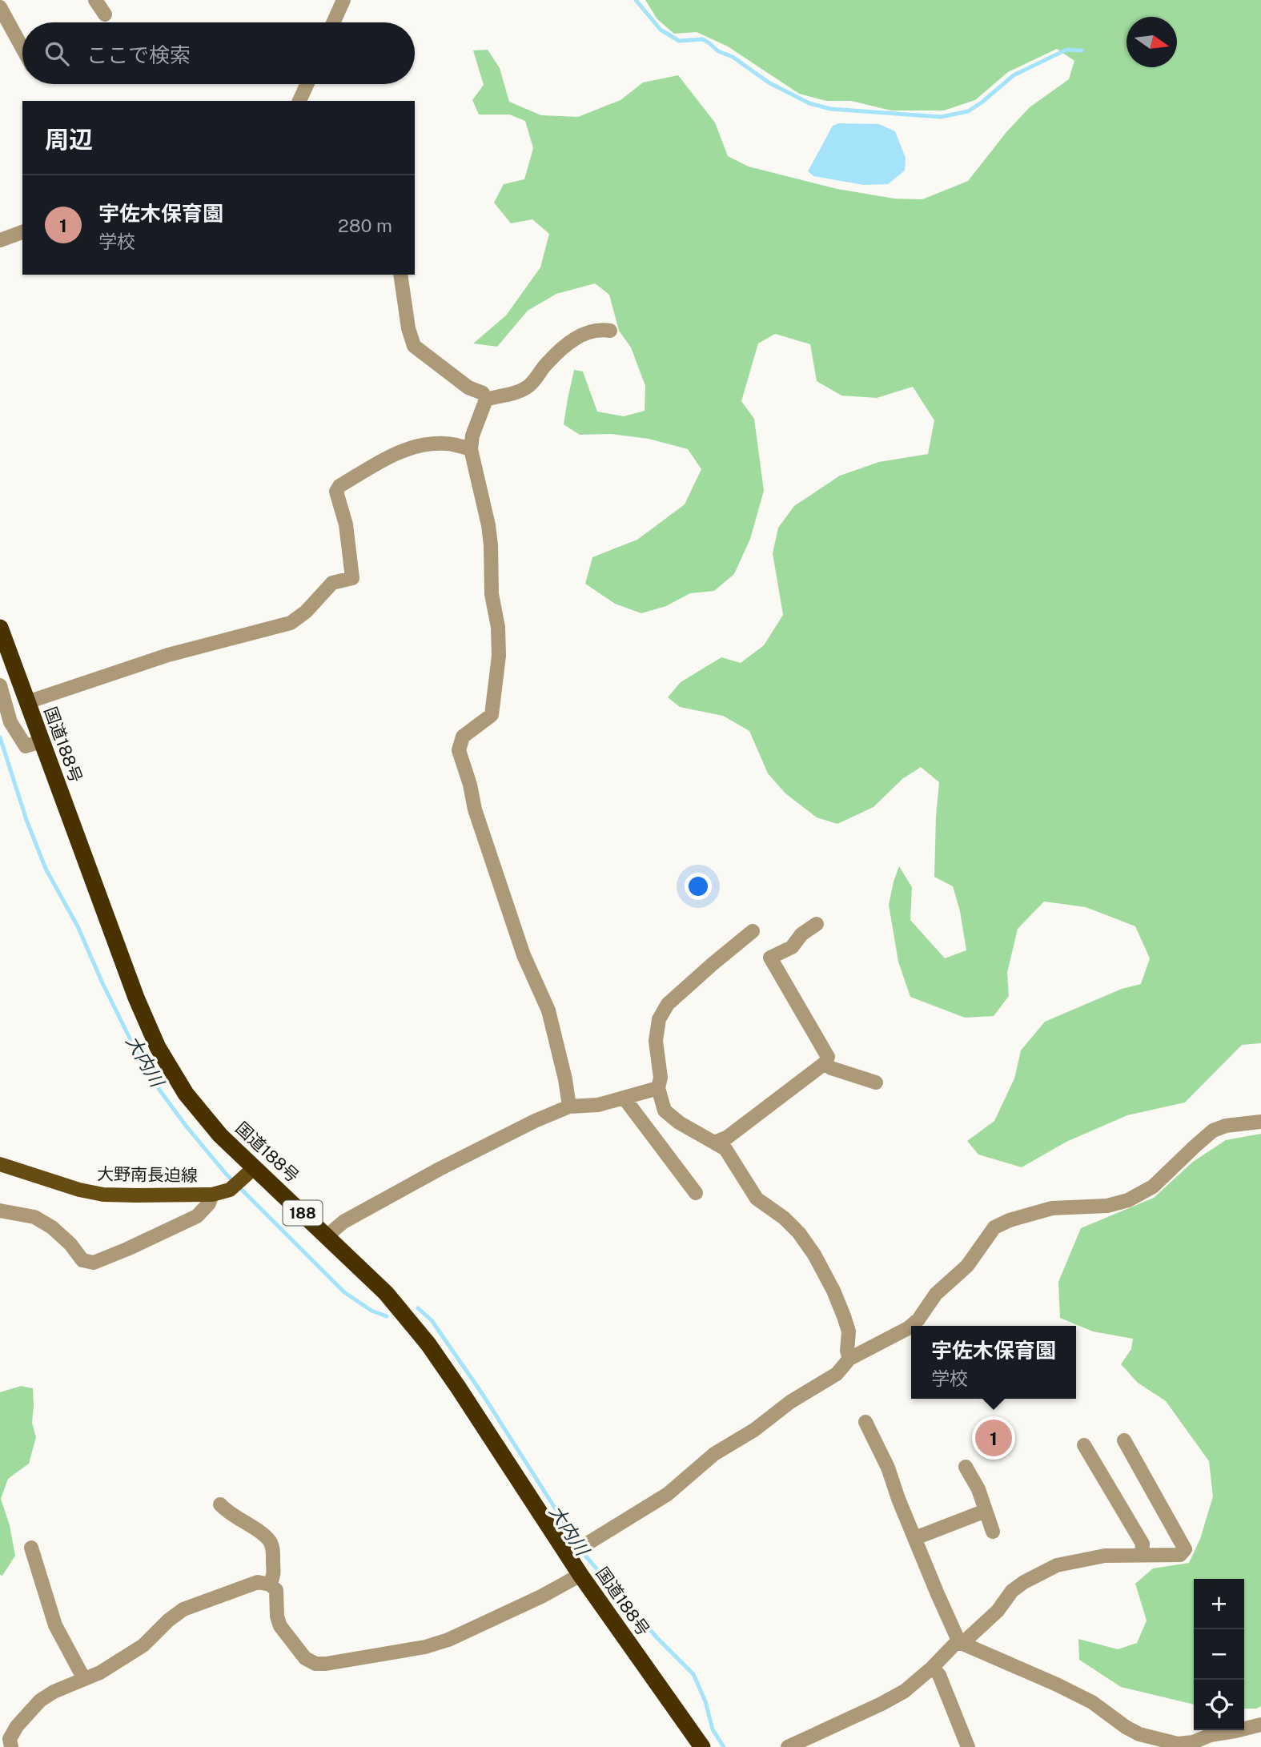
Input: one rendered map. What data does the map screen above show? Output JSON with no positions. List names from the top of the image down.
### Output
{
  "streets": {
    "highway": ["国道188号", "188"],
    "main road": ["大野南長迫線"]
  },
  "crossings": [
    ["国道188号", "大野南長迫線"]
  ],
  "water": ["大内川"],
  "north": "right",
  "page": {
    "search": "ここで検索",
    "heading": "周辺",
    "list": [
      {
        "mark": "1",
        "name": "宇佐木保育園",
        "note": "学校",
        "value": "280 m"
      }
    ],
    "popup": ["宇佐木保育園", "学校"],
    "pins": "1",
    "map_buttons": ["+", "−"]
  }
}
